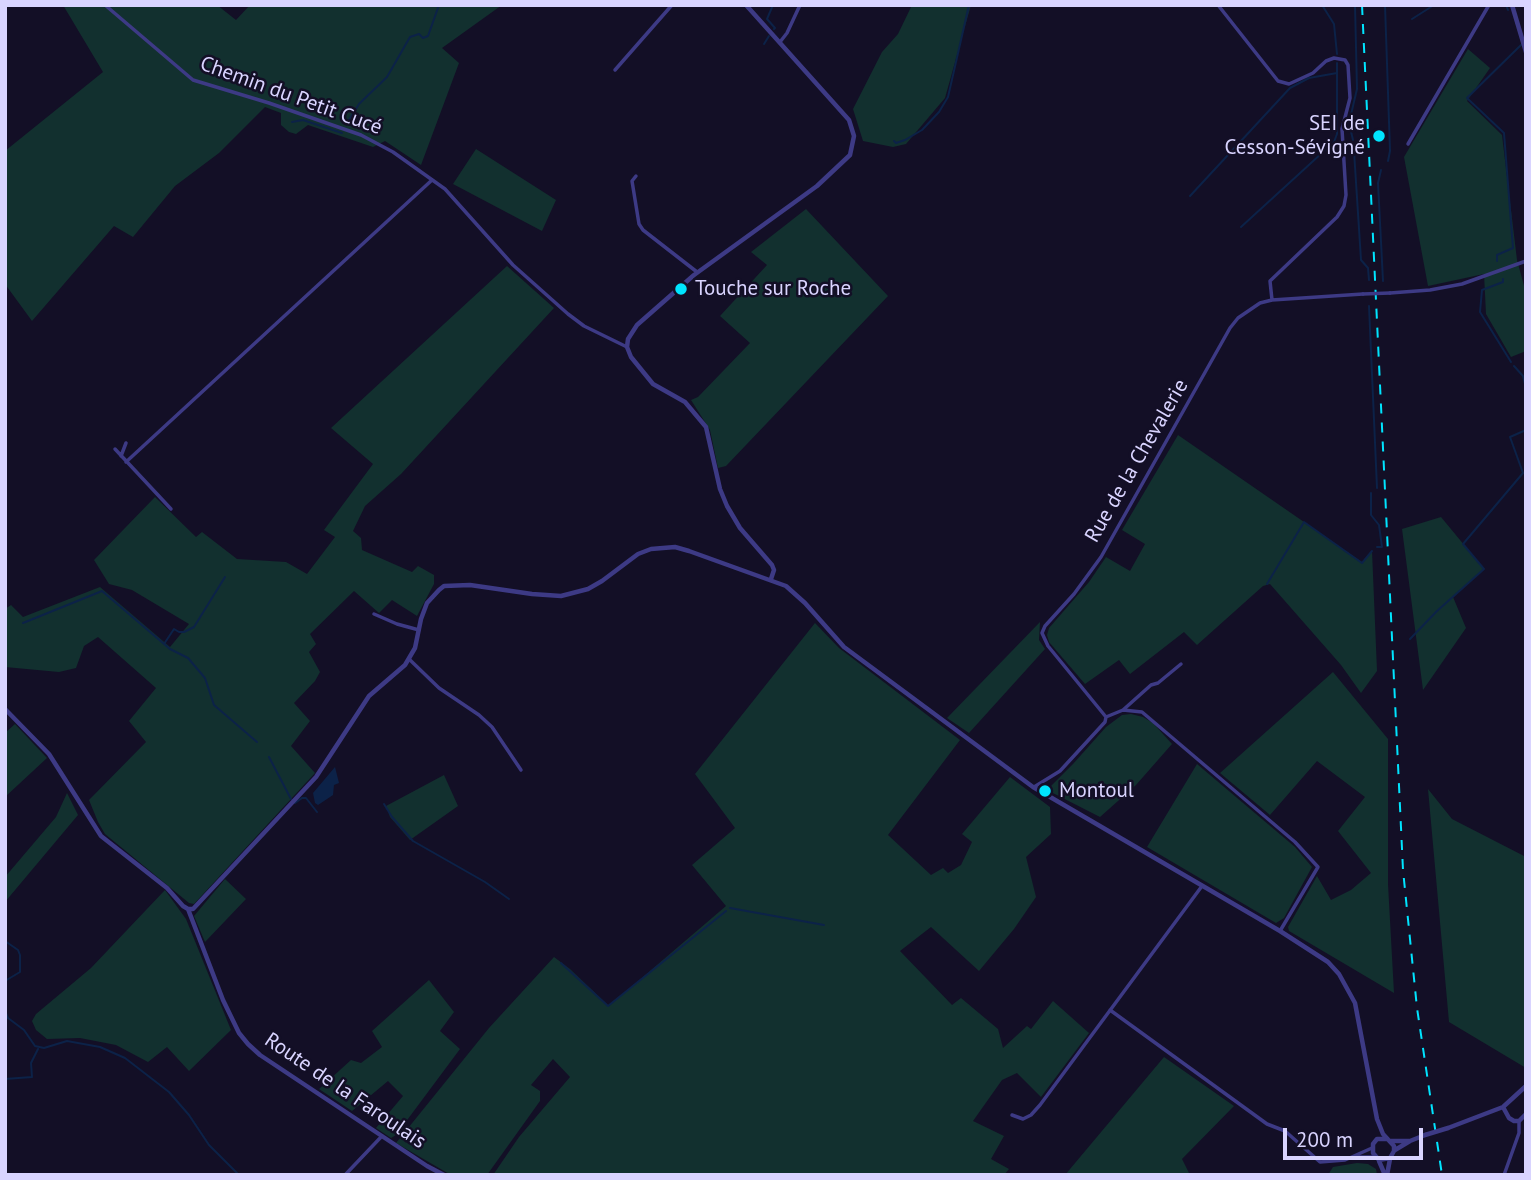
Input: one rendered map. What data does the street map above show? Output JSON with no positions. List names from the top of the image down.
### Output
{
  "streets": {
    "street": ["Chemin du Petit Cucé", "Rue de la Chevalerie", "Route de la Faroulais"]
  },
  "places": ["SEI de Cesson-Sévigné", "Touche sur Roche", "Montoul"],
  "scale_bar": "200 m"
}
